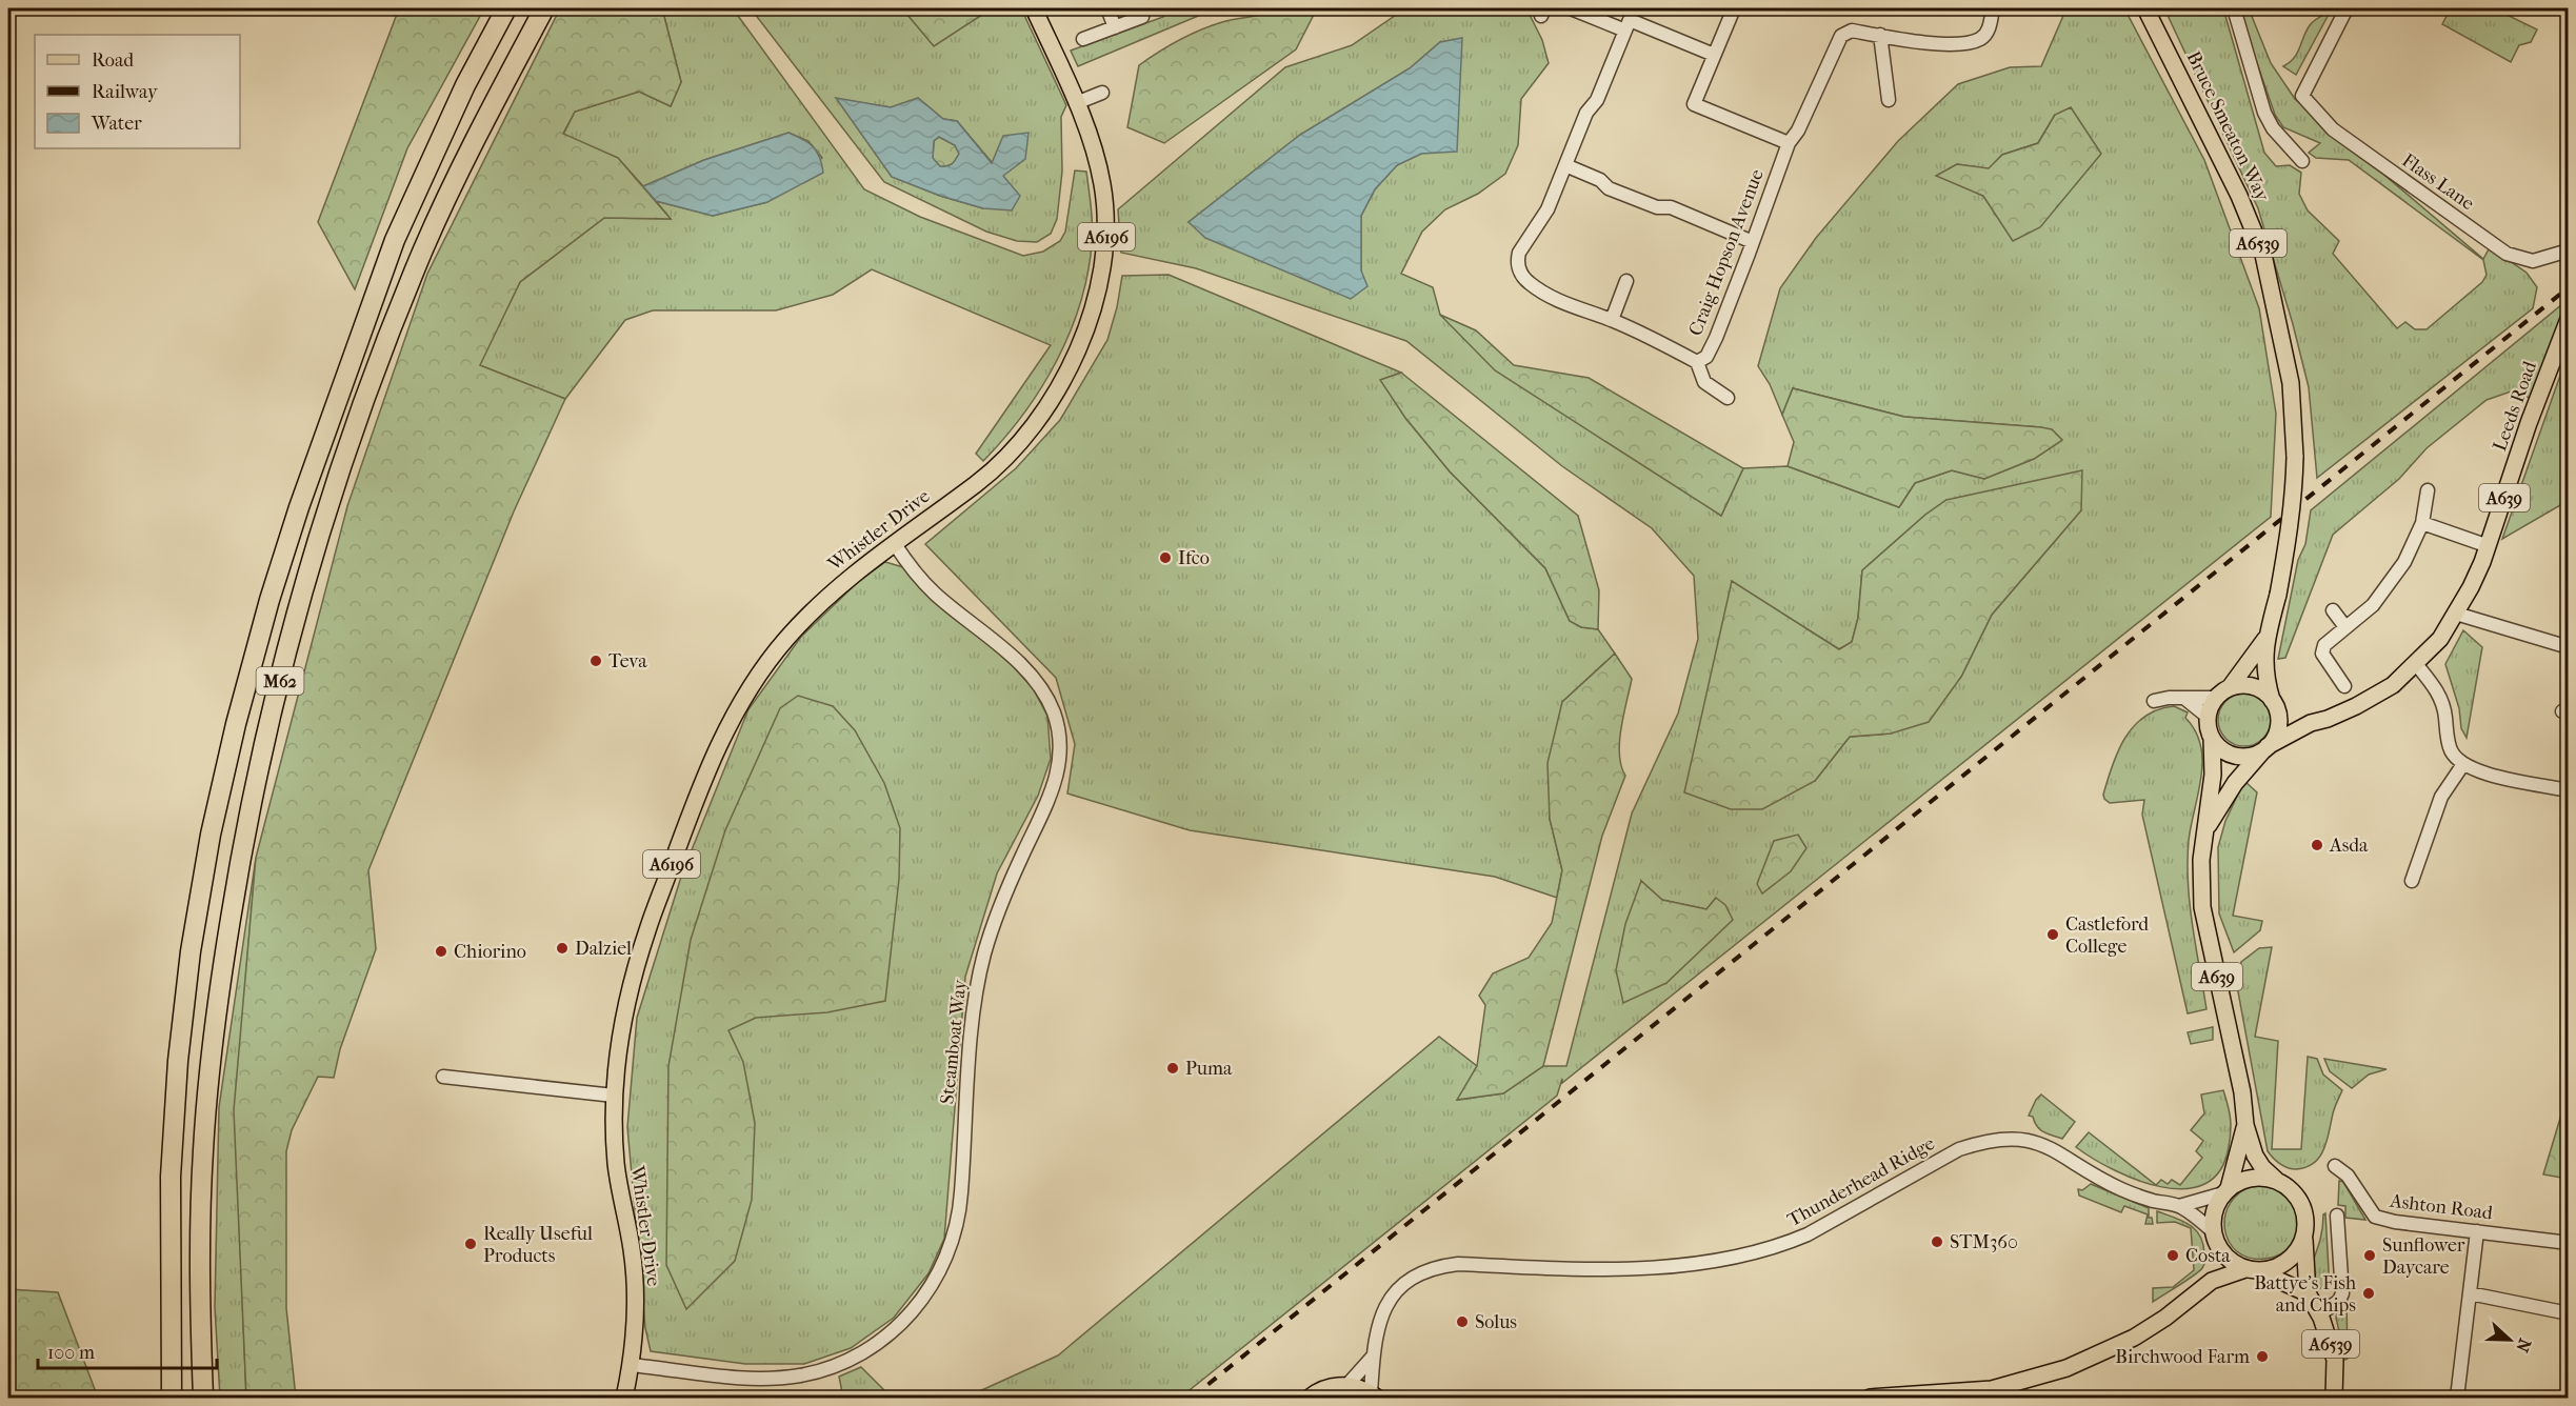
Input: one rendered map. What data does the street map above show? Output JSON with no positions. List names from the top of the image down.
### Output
{
  "streets": {
    "highway": ["M62"],
    "main road": [
      "Bruce Smeaton Way",
      "A6196",
      "A6539",
      "Leeds Road",
      "A639",
      "Whistler Drive"
    ],
    "street": [
      "Flass Lane",
      "Craig Hopson Avenue",
      "Steamboat Way",
      "Thunderhead Ridge",
      "Ashton Road"
    ]
  },
  "crossings": [
    ["Bruce Smeaton Way", "Leeds Road"],
    ["Bruce Smeaton Way", "A639"],
    ["A6539", "A639"],
    ["A6539", "Thunderhead Ridge"],
    ["Leeds Road", "A639"],
    ["A639", "Thunderhead Ridge"],
    ["Whistler Drive", "Steamboat Way"]
  ],
  "places": [
    "Ifco",
    "Teva",
    "Asda",
    "Castleford College",
    "Dalziel",
    "Chiorino",
    "Puma",
    "STM360",
    "Really Useful Products",
    "Costa",
    "Sunflower Daycare",
    "Battye's Fish and Chips",
    "Solus",
    "Birchwood Farm"
  ],
  "legend": ["Road", "Railway", "Water"],
  "scale_bar": "100 m",
  "north": "right"
}
